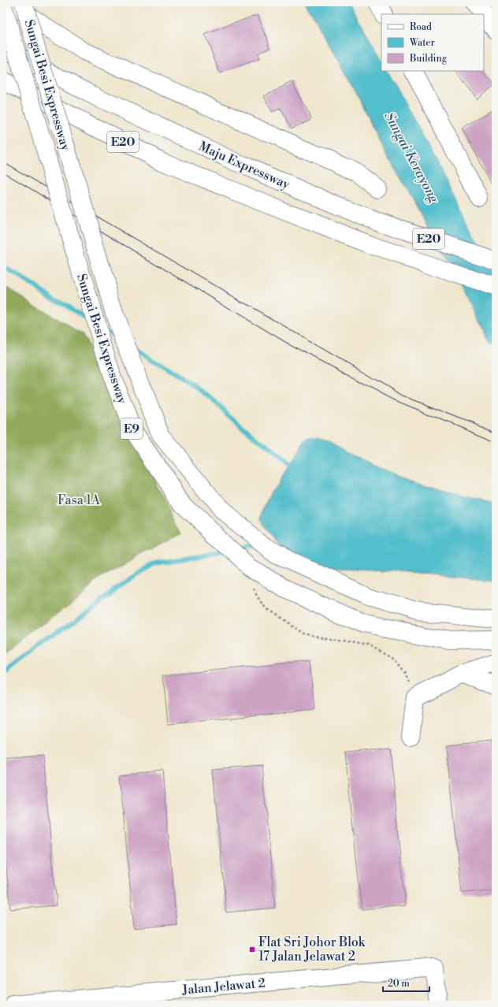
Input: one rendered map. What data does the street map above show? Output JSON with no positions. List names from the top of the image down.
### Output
{
  "streets": {
    "main road": [
      "Sungai Besi Expressway",
      "E20",
      "Maju Expressway",
      "E9",
      "Jalan Jelawat 2"
    ]
  },
  "water": ["Sungai Kerayong"],
  "parks": ["Fasa 1A"],
  "places": {
    "transit": ["Flat Sri Johor Blok 17 Jalan Jelawat 2"]
  },
  "legend": ["Road", "Water", "Building"],
  "scale_bar": "20 m"
}
